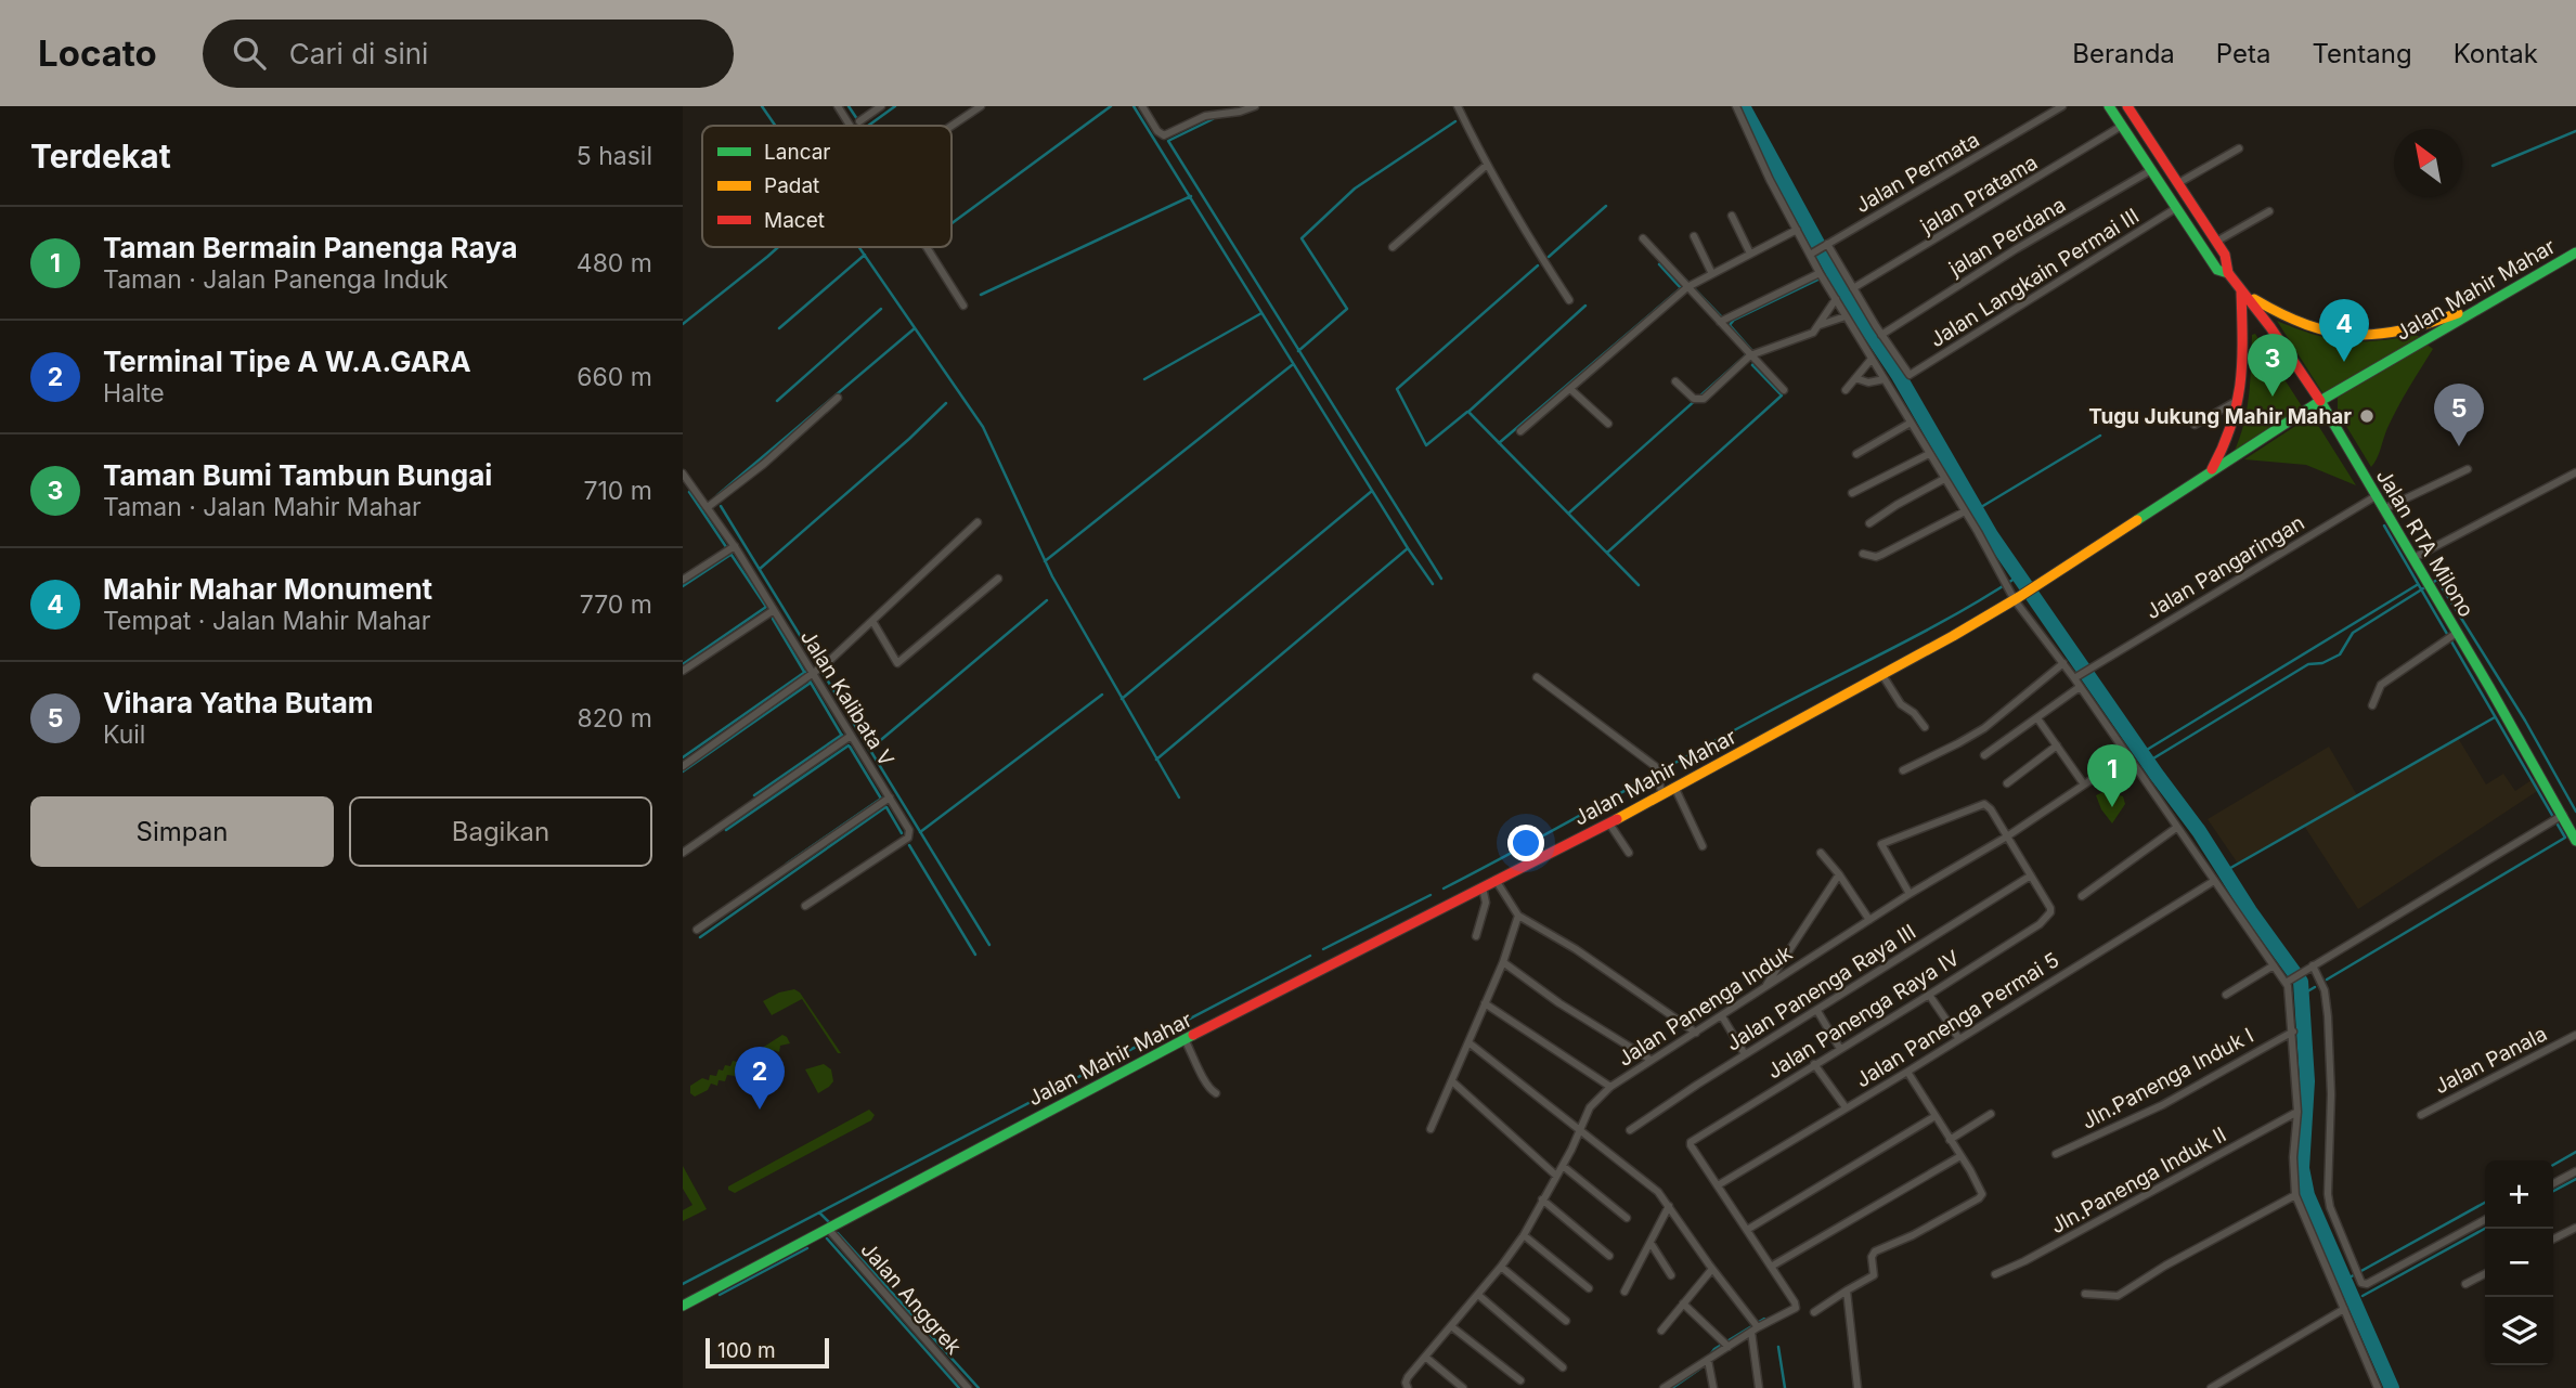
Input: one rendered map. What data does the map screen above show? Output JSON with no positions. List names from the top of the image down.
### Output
{
  "streets": {
    "main road": ["Jalan Mahir Mahar", "Jalan RTA Milono"],
    "street": [
      "Jalan Permata",
      "jalan Pratama",
      "jalan Perdana",
      "Jalan Langkain Permai III",
      "Jalan Pangaringan",
      "Jalan Kalibata V",
      "Jalan Panenga Raya III",
      "Jalan Panenga Induk",
      "Jalan Panenga Raya IV",
      "Jalan Panenga Permai 5",
      "Jalan Panala",
      "Jln.Panenga Induk I",
      "Jln.Panenga Induk II",
      "Jalan Anggrek"
    ]
  },
  "crossings": [
    ["jalan Pratama", "Jalan RTA Milono"],
    ["jalan Perdana", "Jalan Langkain Permai III"],
    ["jalan Perdana", "Jalan RTA Milono"],
    ["Jalan Langkain Permai III", "Jalan RTA Milono"],
    ["Jalan Mahir Mahar", "Jalan RTA Milono"],
    ["Jalan Mahir Mahar", "Jalan Anggrek"],
    ["Jalan RTA Milono", "Jalan Pangaringan"],
    ["Jalan Panenga Raya III", "Jalan Panenga Raya IV"],
    ["Jalan Panenga Raya IV", "Jalan Panenga Permai 5"]
  ],
  "places": ["Tugu Jukung Mahir Mahar"],
  "legend": ["Lancar", "Padat", "Macet"],
  "scale_bar": "100 m",
  "north": "top left",
  "page": {
    "header": "Locato",
    "search": "Cari di sini",
    "nav": [
      "Beranda",
      "Peta",
      "Tentang",
      "Kontak"
    ],
    "heading": ["Terdekat", "5 hasil"],
    "list": [
      {
        "mark": "1",
        "name": "Taman Bermain Panenga Raya",
        "note": "Taman · Jalan Panenga Induk",
        "value": "480 m"
      },
      {
        "mark": "2",
        "name": "Terminal Tipe A W.A.GARA",
        "note": "Halte",
        "value": "660 m"
      },
      {
        "mark": "3",
        "name": "Taman Bumi Tambun Bungai",
        "note": "Taman · Jalan Mahir Mahar",
        "value": "710 m"
      },
      {
        "mark": "4",
        "name": "Mahir Mahar Monument",
        "note": "Tempat · Jalan Mahir Mahar",
        "value": "770 m"
      },
      {
        "mark": "5",
        "name": "Vihara Yatha Butam",
        "note": "Kuil",
        "value": "820 m"
      }
    ],
    "pins": [
      "4",
      "3",
      "5",
      "1",
      "2"
    ],
    "buttons": ["Simpan", "Bagikan"],
    "map_buttons": ["+", "−"],
    "scale": "100 m"
  }
}
